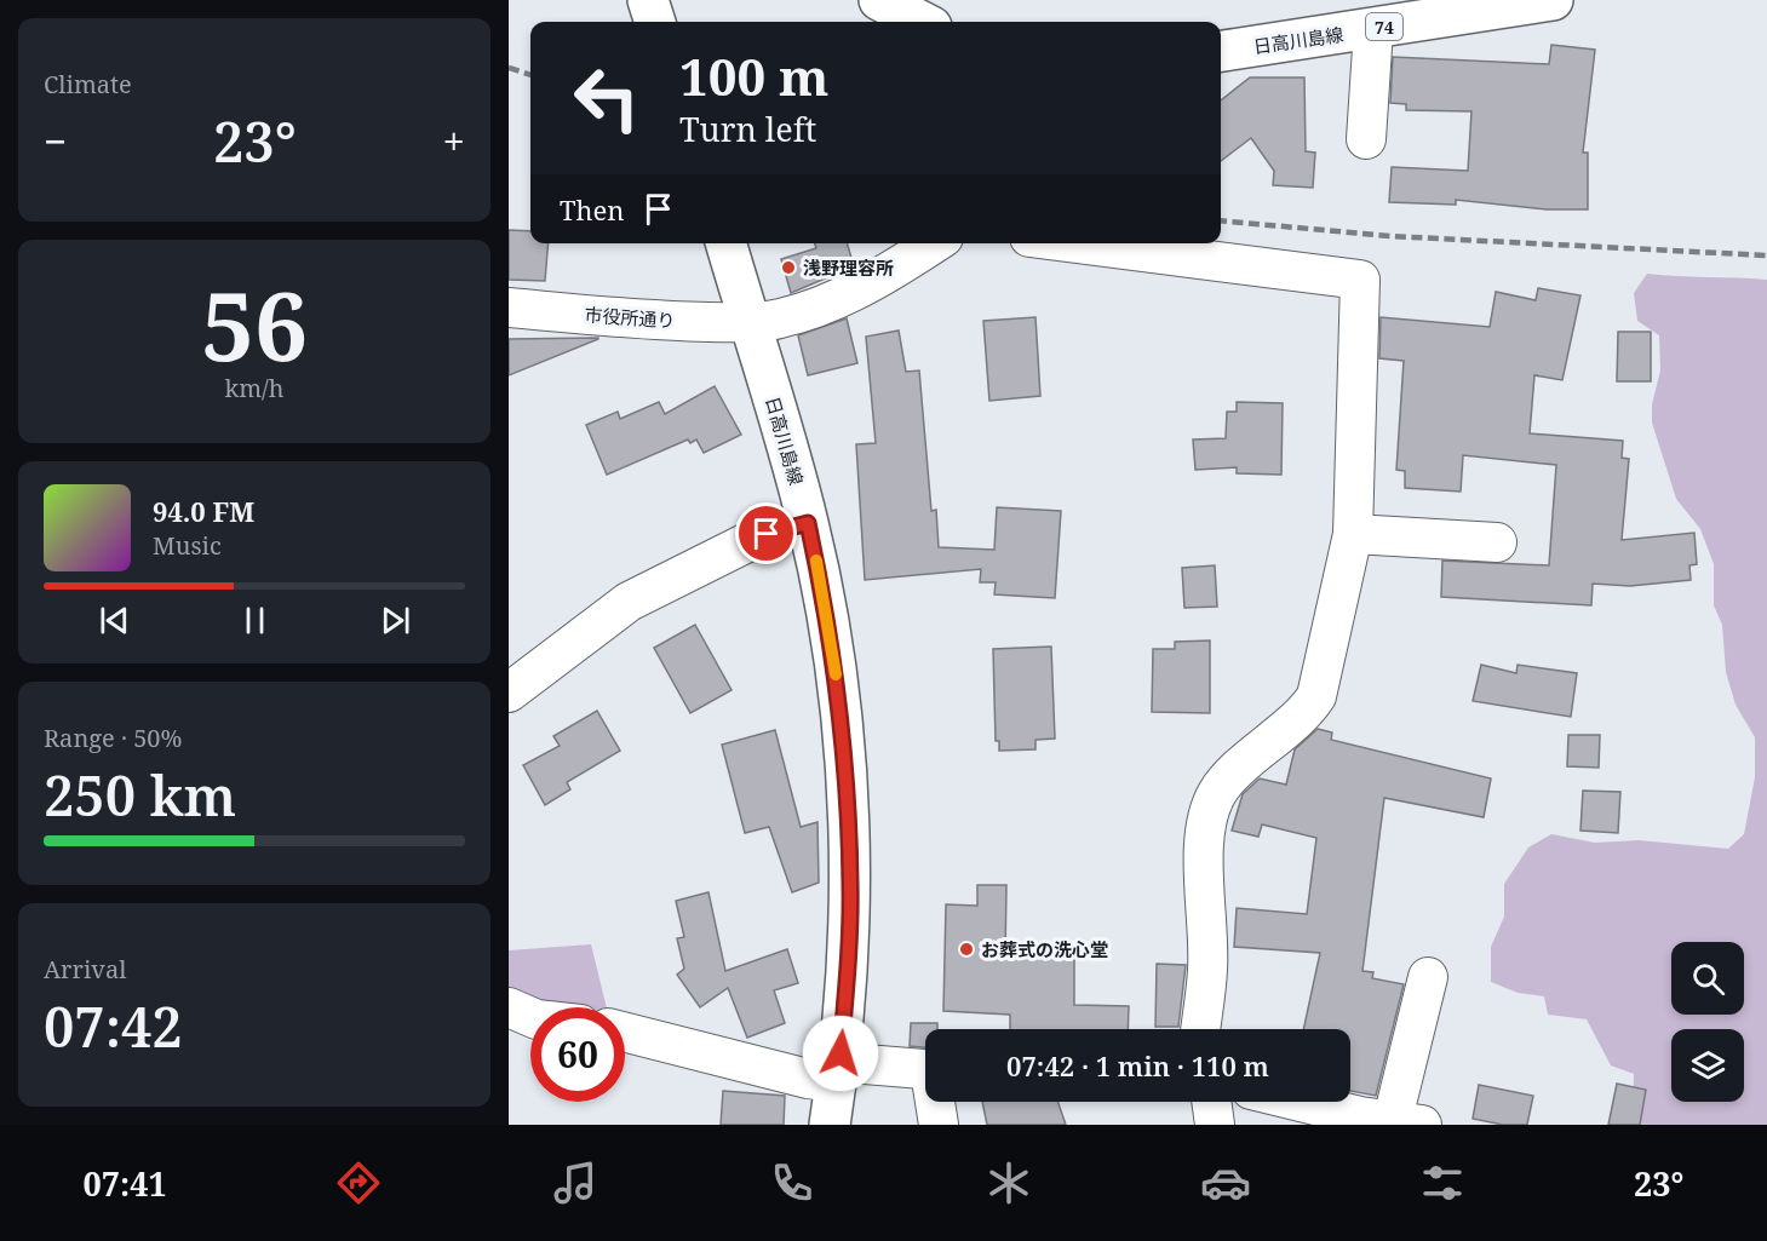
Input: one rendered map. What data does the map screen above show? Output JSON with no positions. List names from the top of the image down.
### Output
{
  "streets": {
    "main road": ["74", "日高川島線"],
    "street": ["市役所通り"]
  },
  "crossings": [
    ["日高川島線", "市役所通り"]
  ],
  "places": ["浅野理容所", "お葬式の洗心堂"],
  "page": {
    "tile": [
      "Climate",
      ["56", "km/h"],
      ["Range · 50%", "250 km"],
      ["Arrival", "07:42"]
    ],
    "turn": ["100 m", "Turn left"],
    "heat": ["−", "23°", "+"],
    "then": "Then",
    "song": ["94.0 FM", "Music"],
    "limit": "60",
    "trip": "07:42 · 1 min · 110 m",
    "tabs": ["07:41", "23°"]
  }
}
